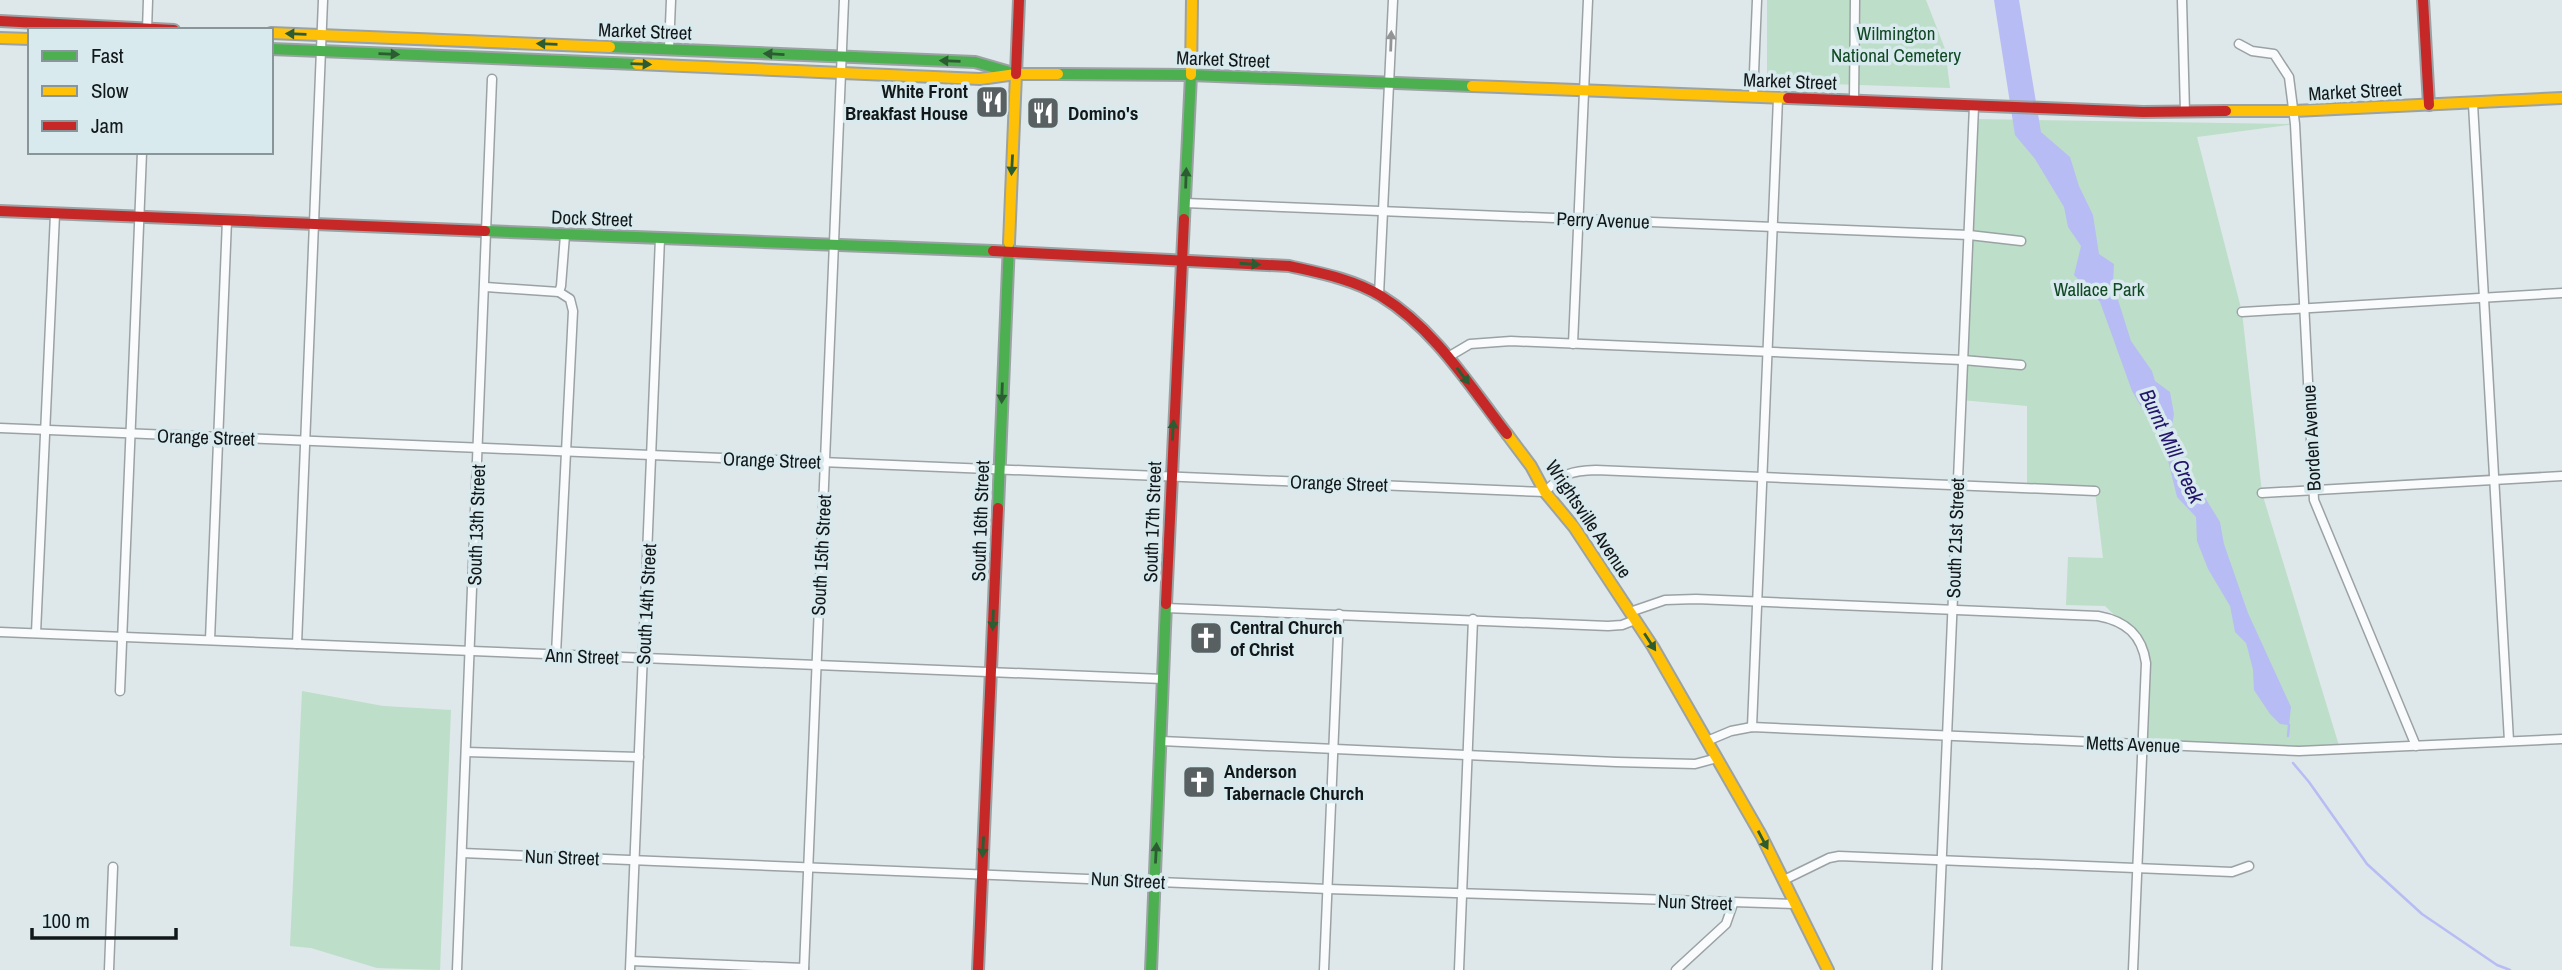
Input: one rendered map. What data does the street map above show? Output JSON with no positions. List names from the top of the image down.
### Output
{
  "streets": {
    "main road": [
      "Market Street",
      "Dock Street",
      "Wrightsville Avenue",
      "South 16th Street",
      "South 17th Street"
    ],
    "street": [
      "Perry Avenue",
      "Orange Street",
      "Borden Avenue",
      "South 13th Street",
      "South 21st Street",
      "South 15th Street",
      "South 14th Street",
      "Ann Street",
      "Metts Avenue",
      "Nun Street"
    ]
  },
  "crossings": [
    ["Market Street", "Borden Avenue"],
    ["Market Street", "South 16th Street"],
    ["Market Street", "South 17th Street"],
    ["Market Street", "South 21st Street"],
    ["Market Street", "South 15th Street"],
    ["Dock Street", "Wrightsville Avenue"],
    ["Dock Street", "South 16th Street"],
    ["Dock Street", "South 17th Street"],
    ["Dock Street", "South 13th Street"],
    ["Dock Street", "South 15th Street"],
    ["Dock Street", "South 14th Street"],
    ["Perry Avenue", "South 17th Street"],
    ["Perry Avenue", "South 21st Street"],
    ["Orange Street", "Wrightsville Avenue"],
    ["Orange Street", "South 16th Street"],
    ["Orange Street", "South 17th Street"],
    ["Orange Street", "South 13th Street"],
    ["Orange Street", "South 15th Street"],
    ["Orange Street", "South 14th Street"],
    ["Borden Avenue", "Metts Avenue"],
    ["Wrightsville Avenue", "South 17th Street"],
    ["Wrightsville Avenue", "Metts Avenue"],
    ["Wrightsville Avenue", "Nun Street"],
    ["South 16th Street", "Ann Street"],
    ["South 16th Street", "Nun Street"],
    ["South 17th Street", "Ann Street"],
    ["South 17th Street", "Nun Street"],
    ["South 13th Street", "Ann Street"],
    ["South 13th Street", "Nun Street"],
    ["South 21st Street", "Metts Avenue"],
    ["South 15th Street", "Ann Street"],
    ["South 15th Street", "Nun Street"],
    ["South 14th Street", "Ann Street"],
    ["South 14th Street", "Nun Street"]
  ],
  "one_way": ["Wrightsville Avenue", "South 16th Street", "South 17th Street"],
  "water": ["Burnt Mill Creek"],
  "parks": ["Wilmington National Cemetery", "Wallace Park"],
  "places": {
    "restaurant": ["White Front Breakfast House", "Domino's"],
    "church": ["Central Church of Christ", "Anderson Tabernacle Church"]
  },
  "legend": ["Fast", "Slow", "Jam"],
  "scale_bar": "100 m"
}
